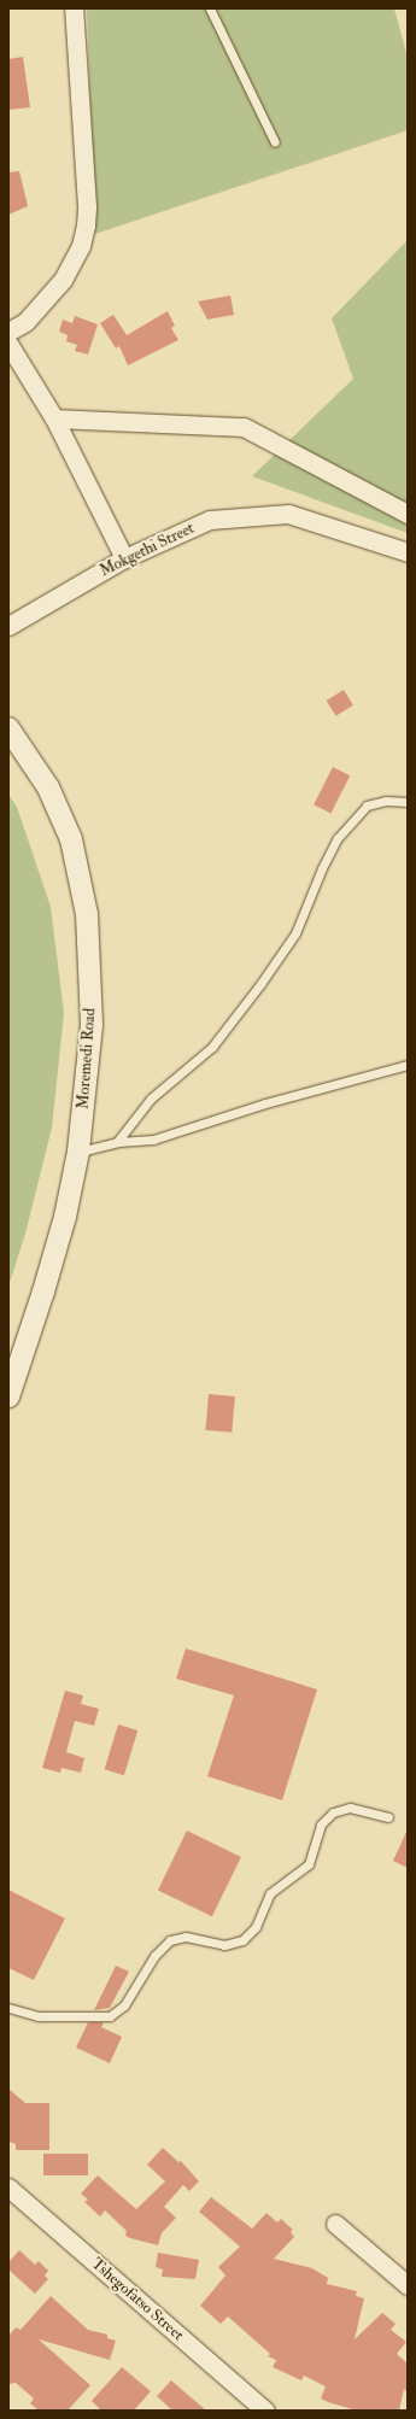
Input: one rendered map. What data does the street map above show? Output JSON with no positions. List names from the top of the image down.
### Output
{
  "streets": {
    "street": ["Mokgethi Street", "Moremedi Road", "Tshegofatso Street"]
  }
}
